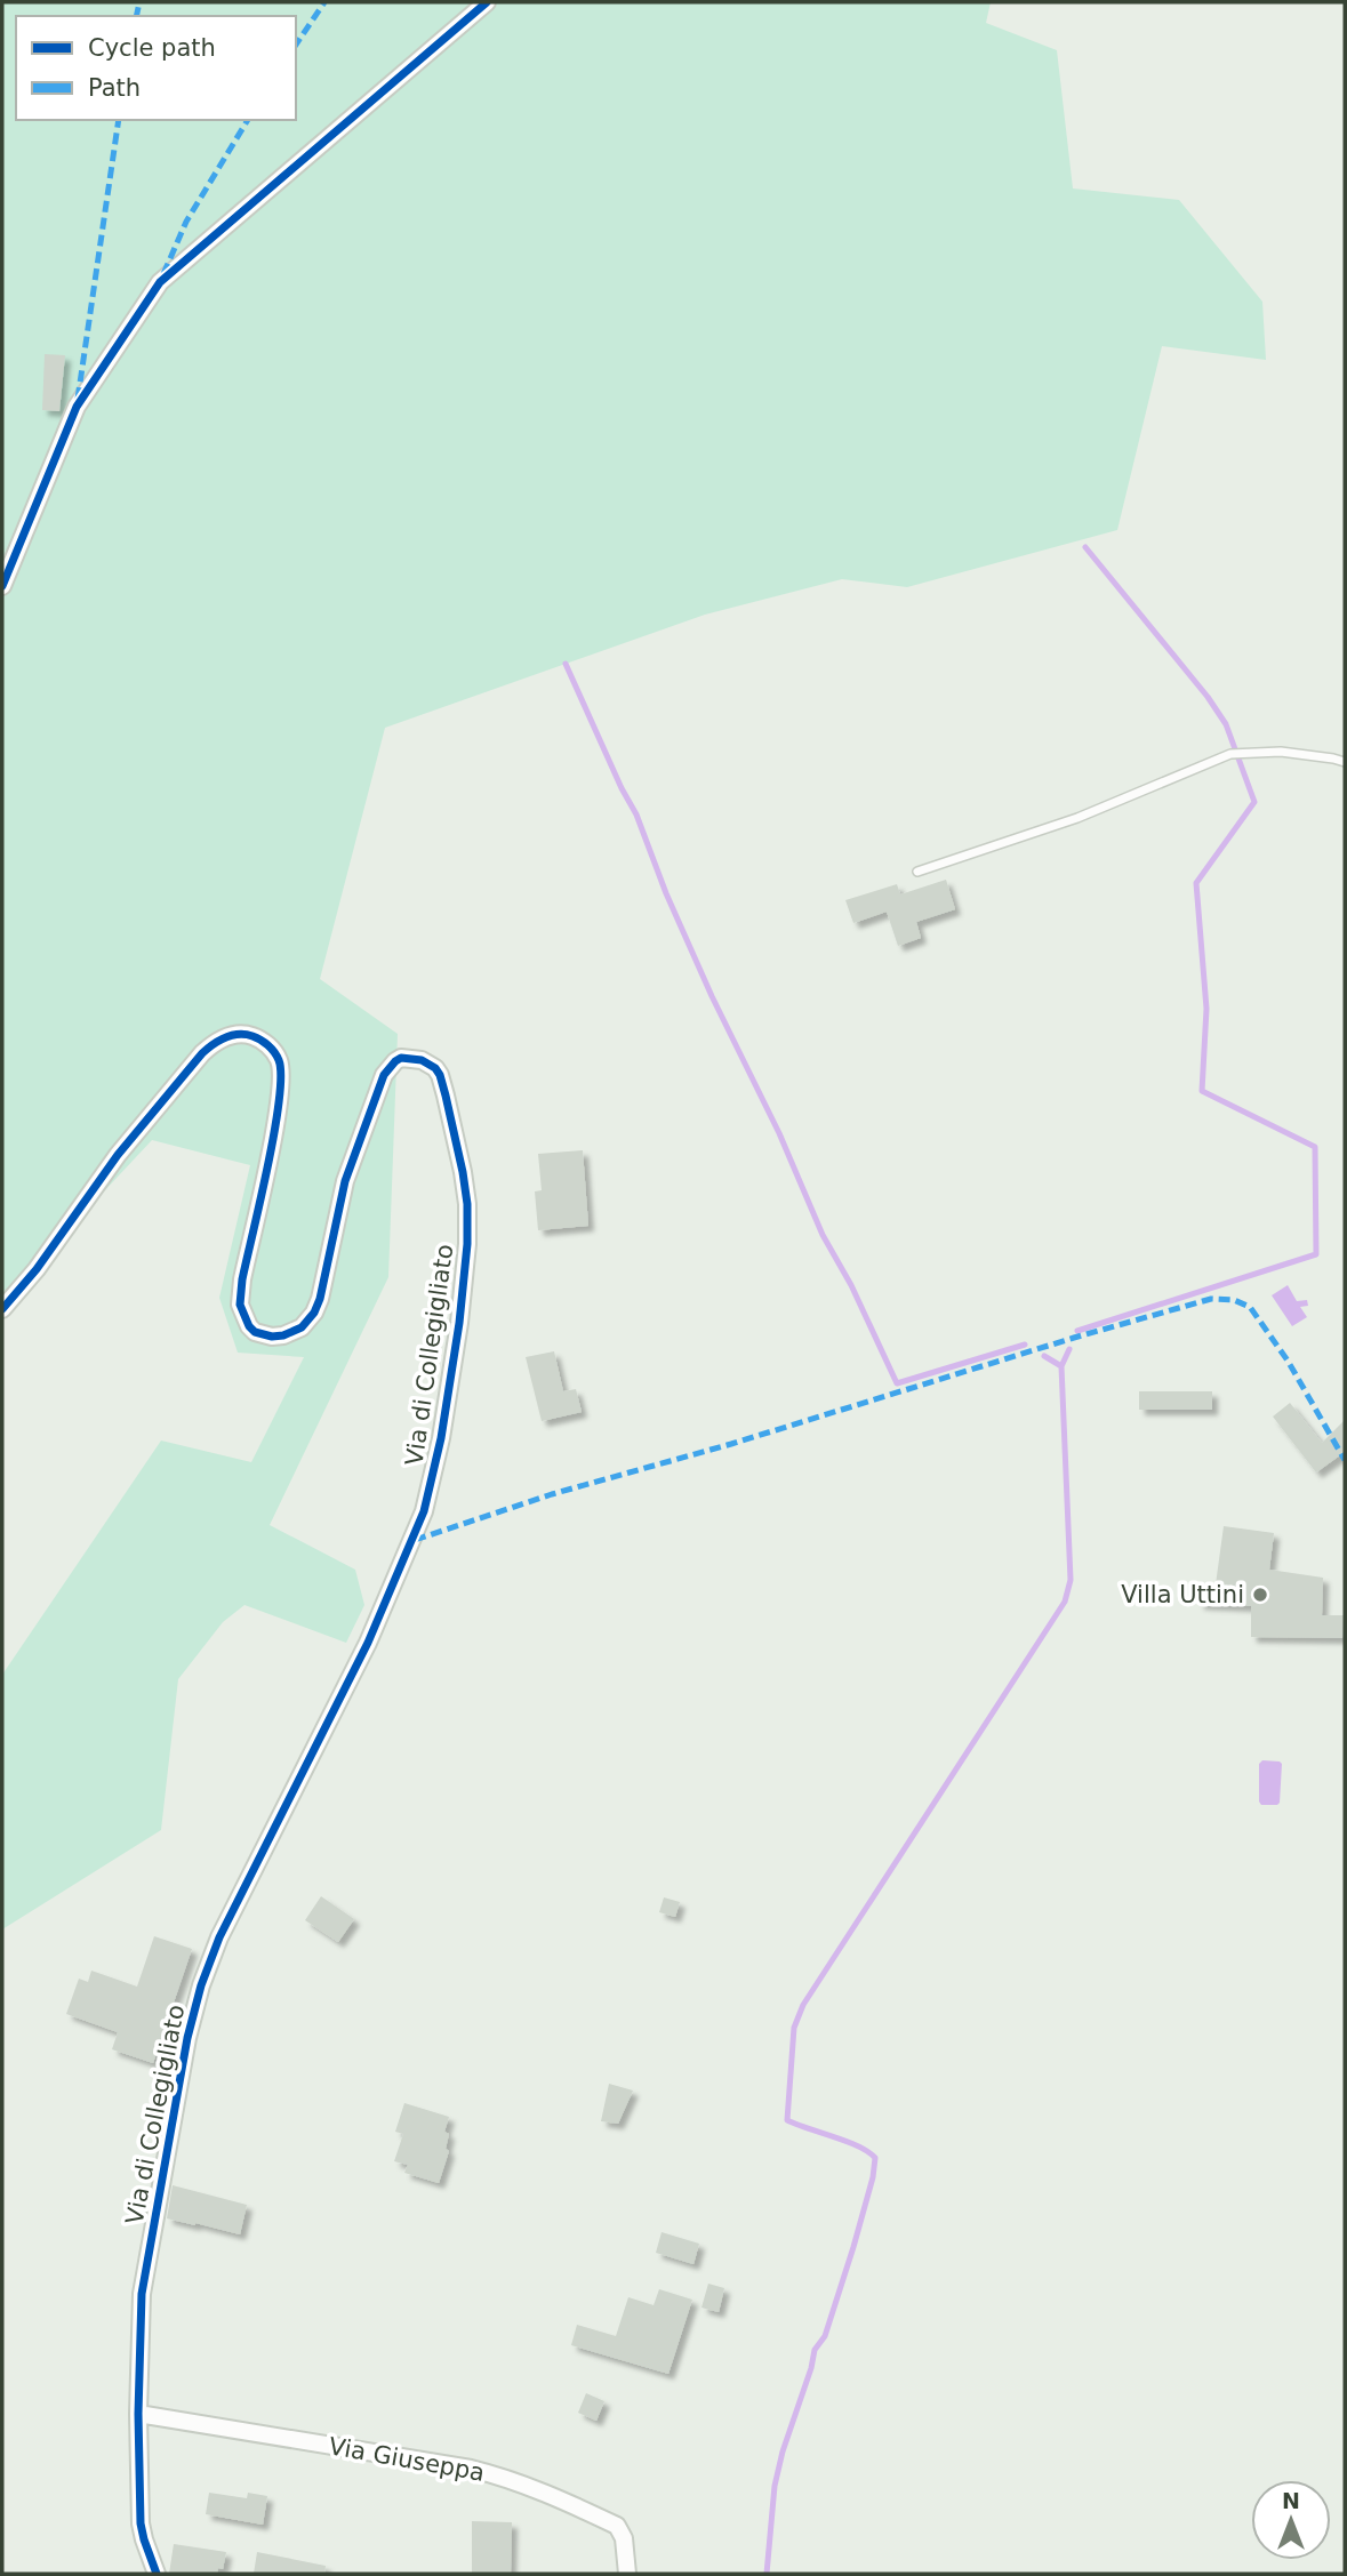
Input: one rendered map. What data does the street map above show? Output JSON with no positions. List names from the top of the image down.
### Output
{
  "streets": {
    "street": ["Via di Collegigliato", "Via Giuseppa"]
  },
  "crossings": [
    ["Via di Collegigliato", "Via Giuseppa"]
  ],
  "places": ["Villa Uttini"],
  "legend": ["Cycle path", "Path"],
  "north": "top"
}
